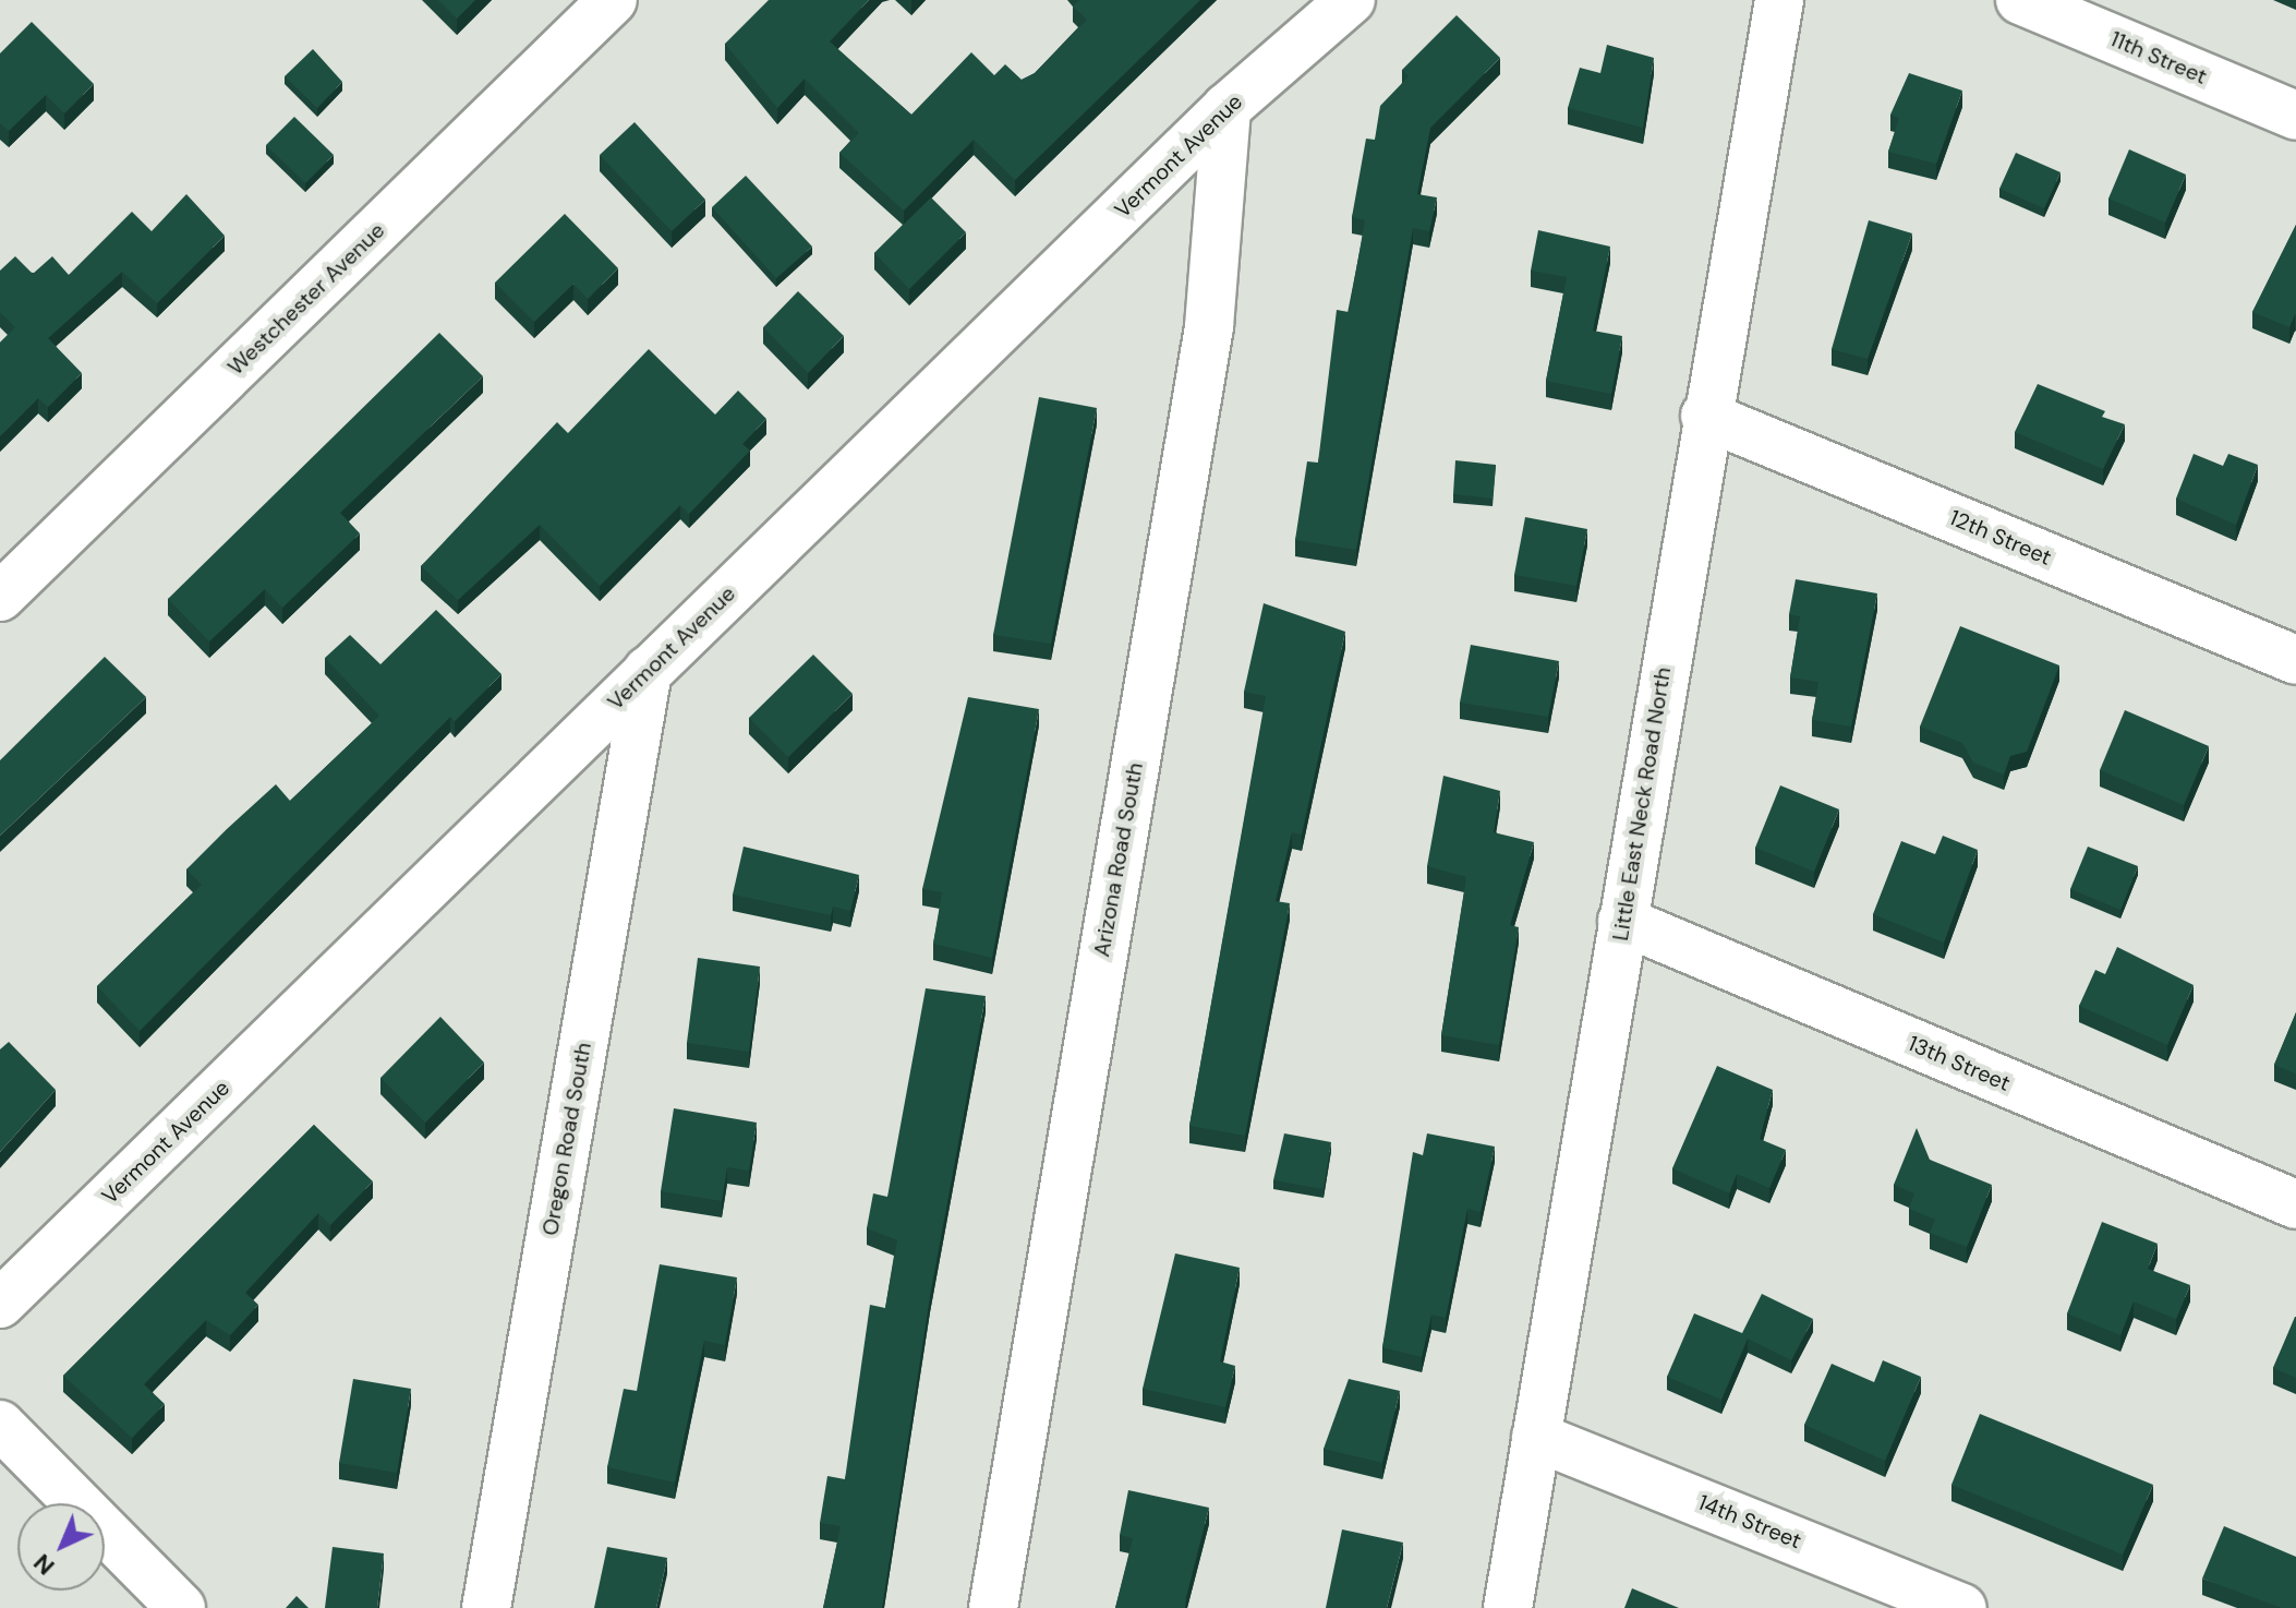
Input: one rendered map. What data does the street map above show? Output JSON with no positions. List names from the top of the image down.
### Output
{
  "streets": {
    "street": [
      "11th Street",
      "Vermont Avenue",
      "Westchester Avenue",
      "12th Street",
      "Little East Neck Road North",
      "Arizona Road South",
      "13th Street",
      "Oregon Road South",
      "14th Street"
    ]
  },
  "crossings": [
    ["Vermont Avenue", "Arizona Road South"],
    ["Vermont Avenue", "Oregon Road South"],
    ["12th Street", "Little East Neck Road North"],
    ["Little East Neck Road North", "13th Street"],
    ["Little East Neck Road North", "14th Street"]
  ],
  "north": "bottom left"
}
